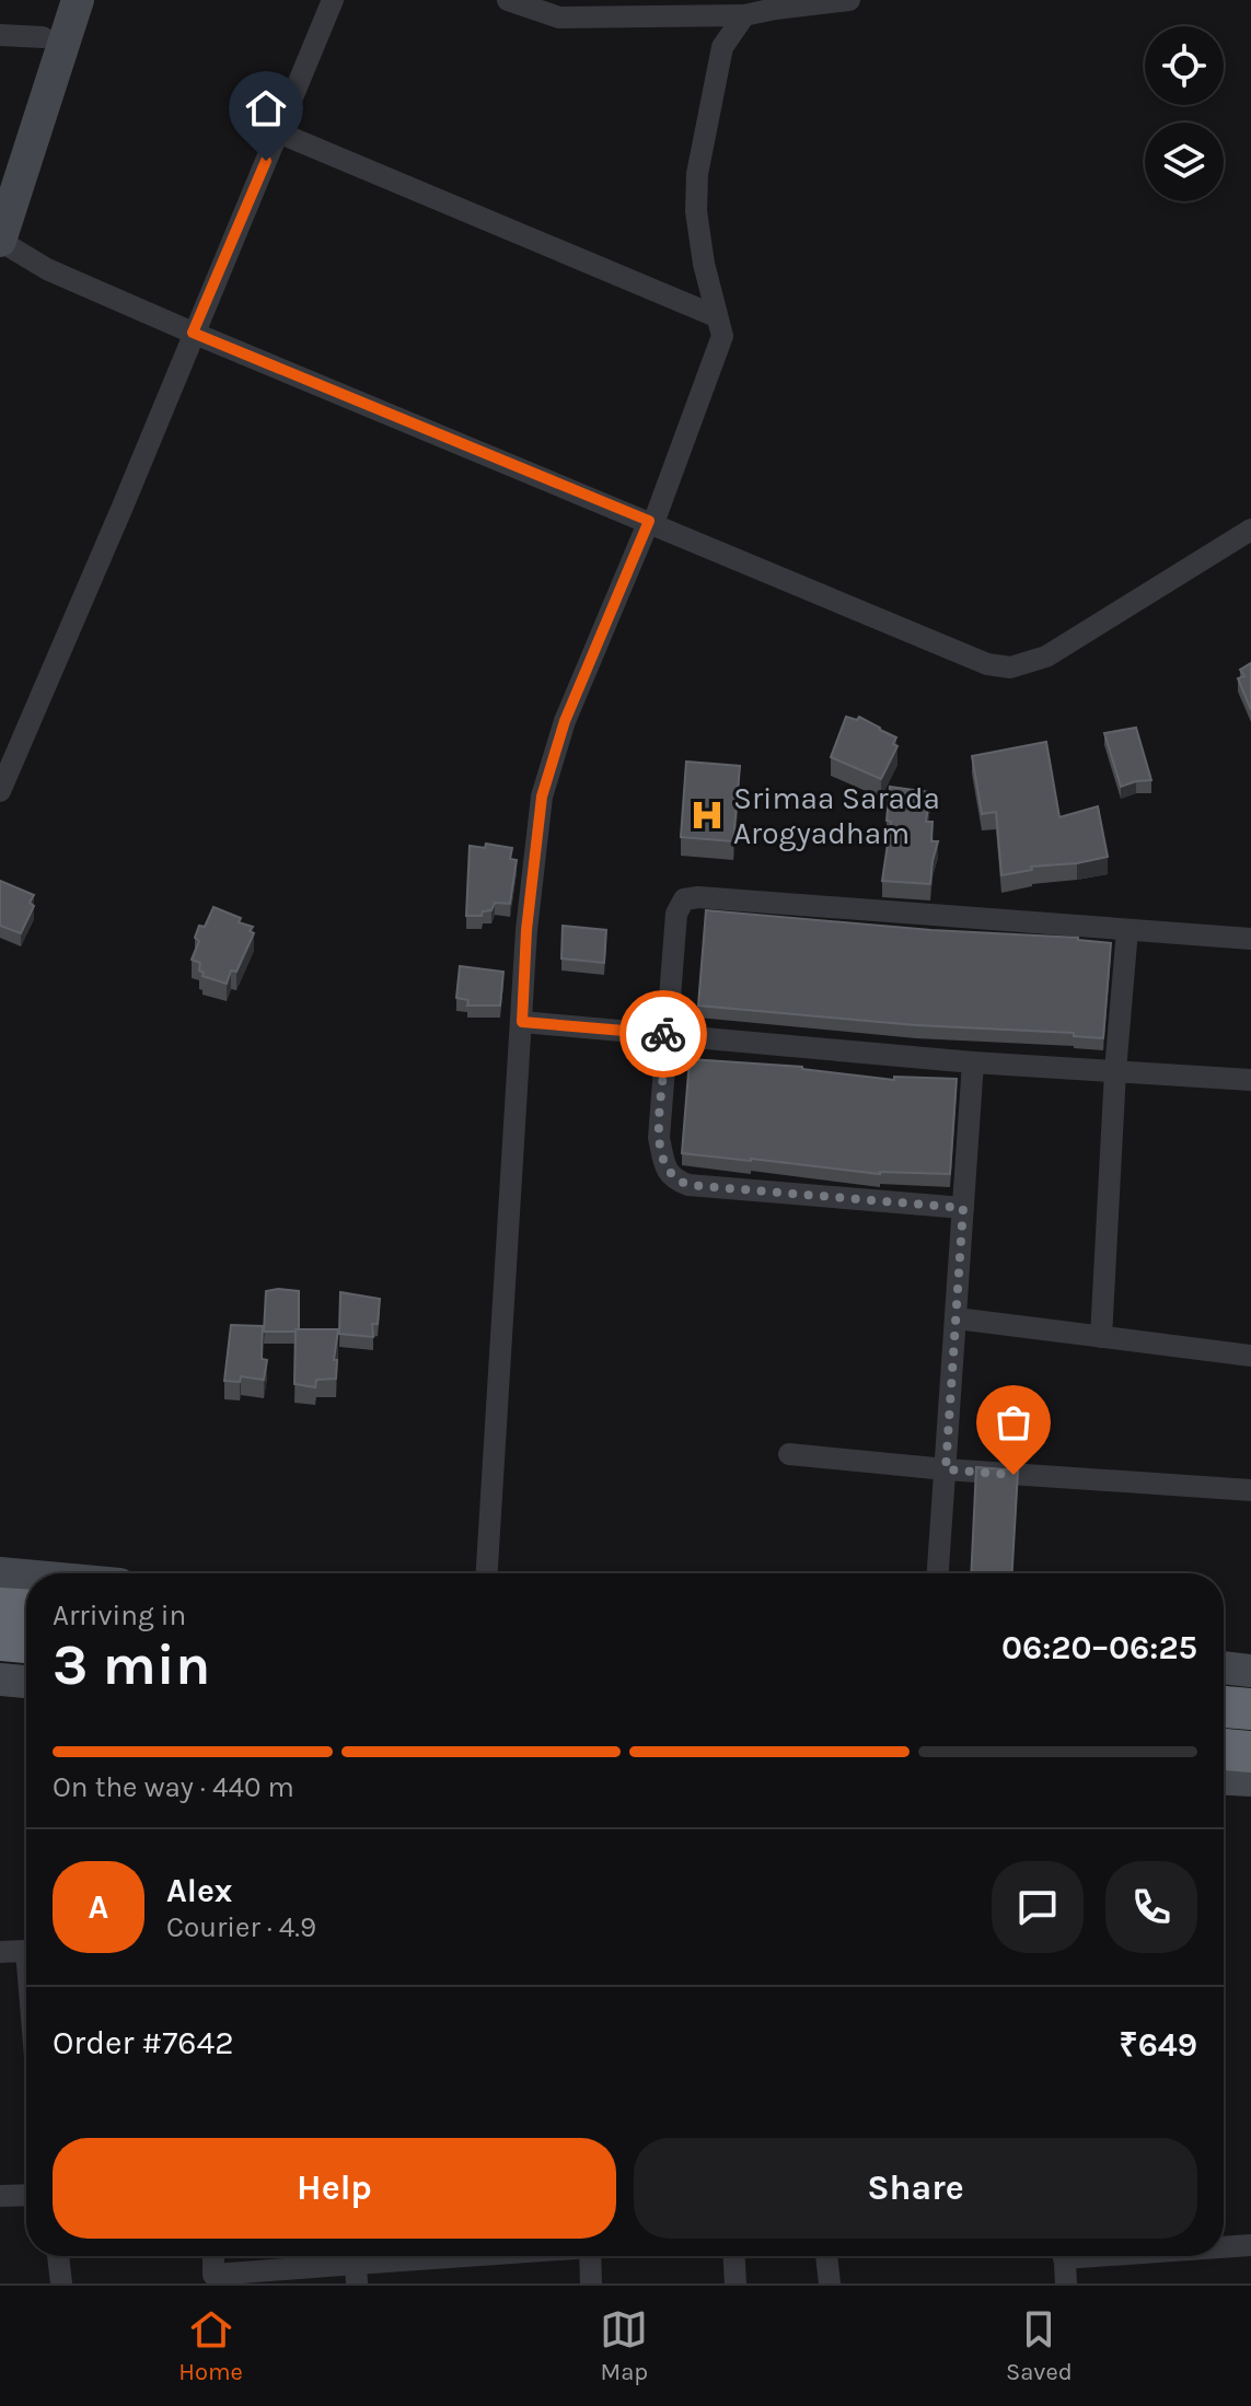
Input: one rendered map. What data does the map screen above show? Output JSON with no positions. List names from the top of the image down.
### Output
{
  "places": {
    "hospital": ["Srimaa Sarada Arogyadham"]
  },
  "page": {
    "heading": ["3 min", "Arriving in", "06:20–06:25"],
    "panel": [
      "Alex",
      "Courier · 4.9",
      "Order #7642",
      "₹649"
    ],
    "bar": "On the way · 440 m",
    "round": "A",
    "buttons": ["Help", "Share"],
    "tabs": ["Home", "Map", "Saved"]
  }
}
